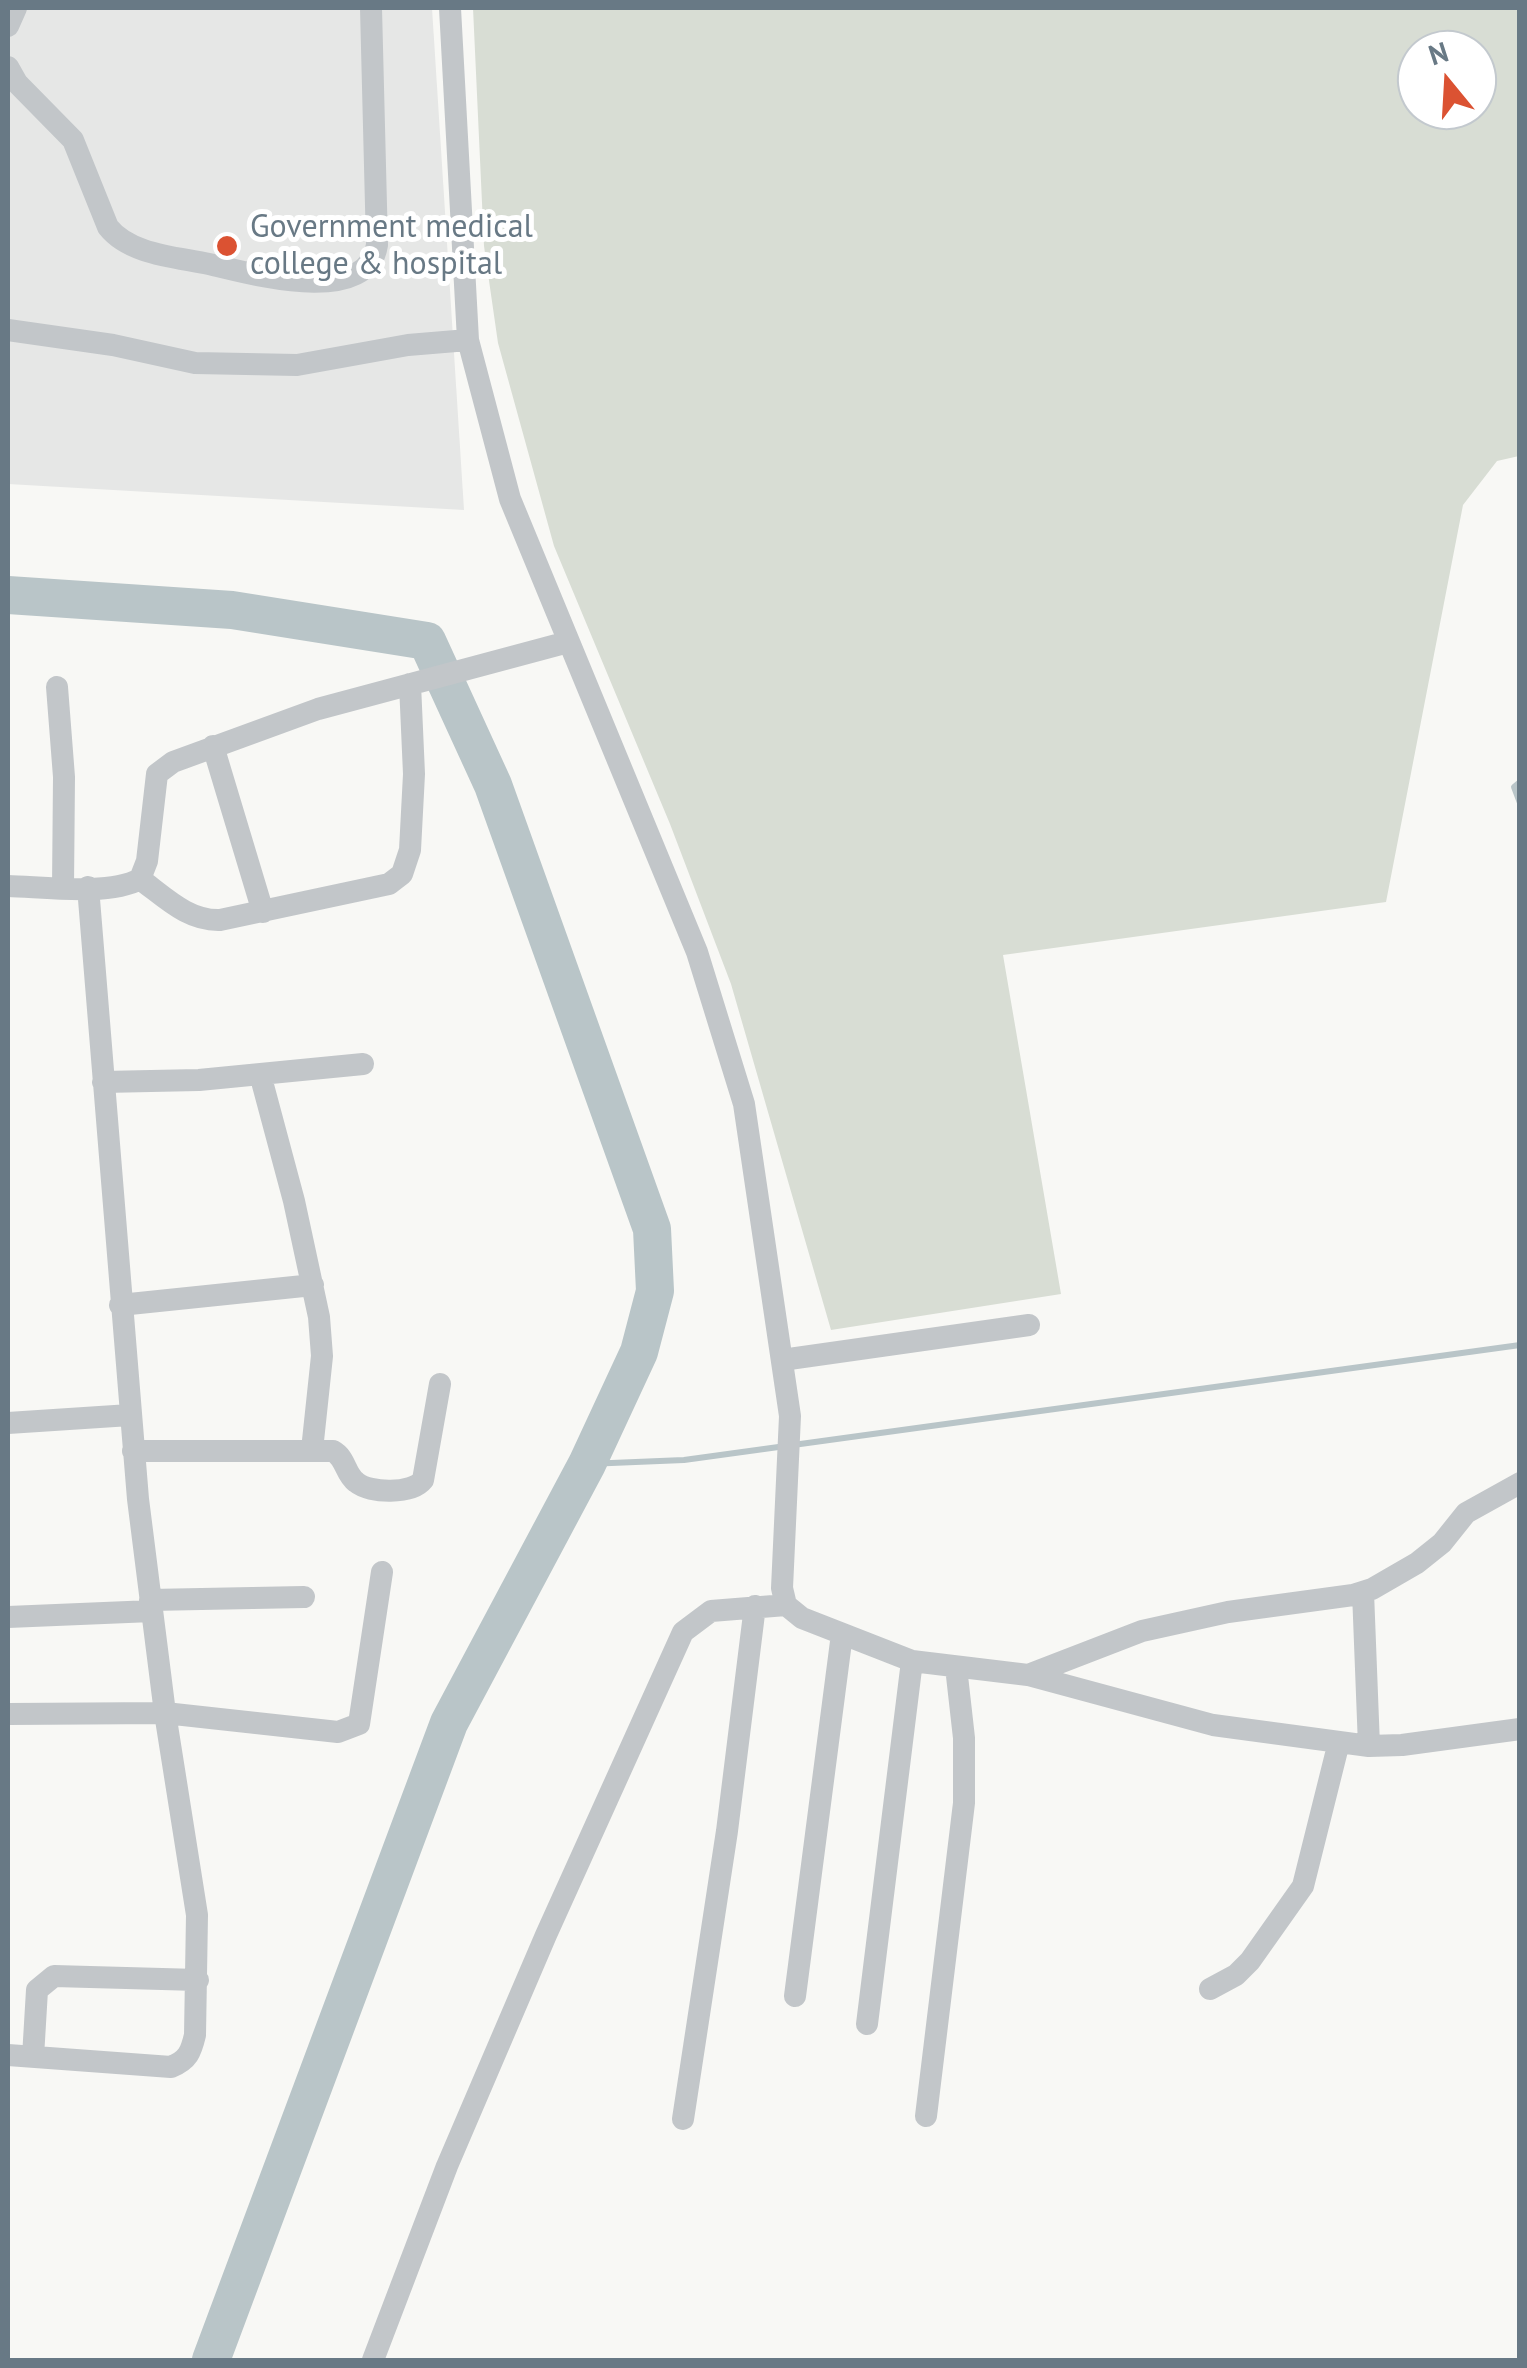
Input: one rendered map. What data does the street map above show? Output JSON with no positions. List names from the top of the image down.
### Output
{
  "places": ["Government medical college & hospital"],
  "north": "top"
}
